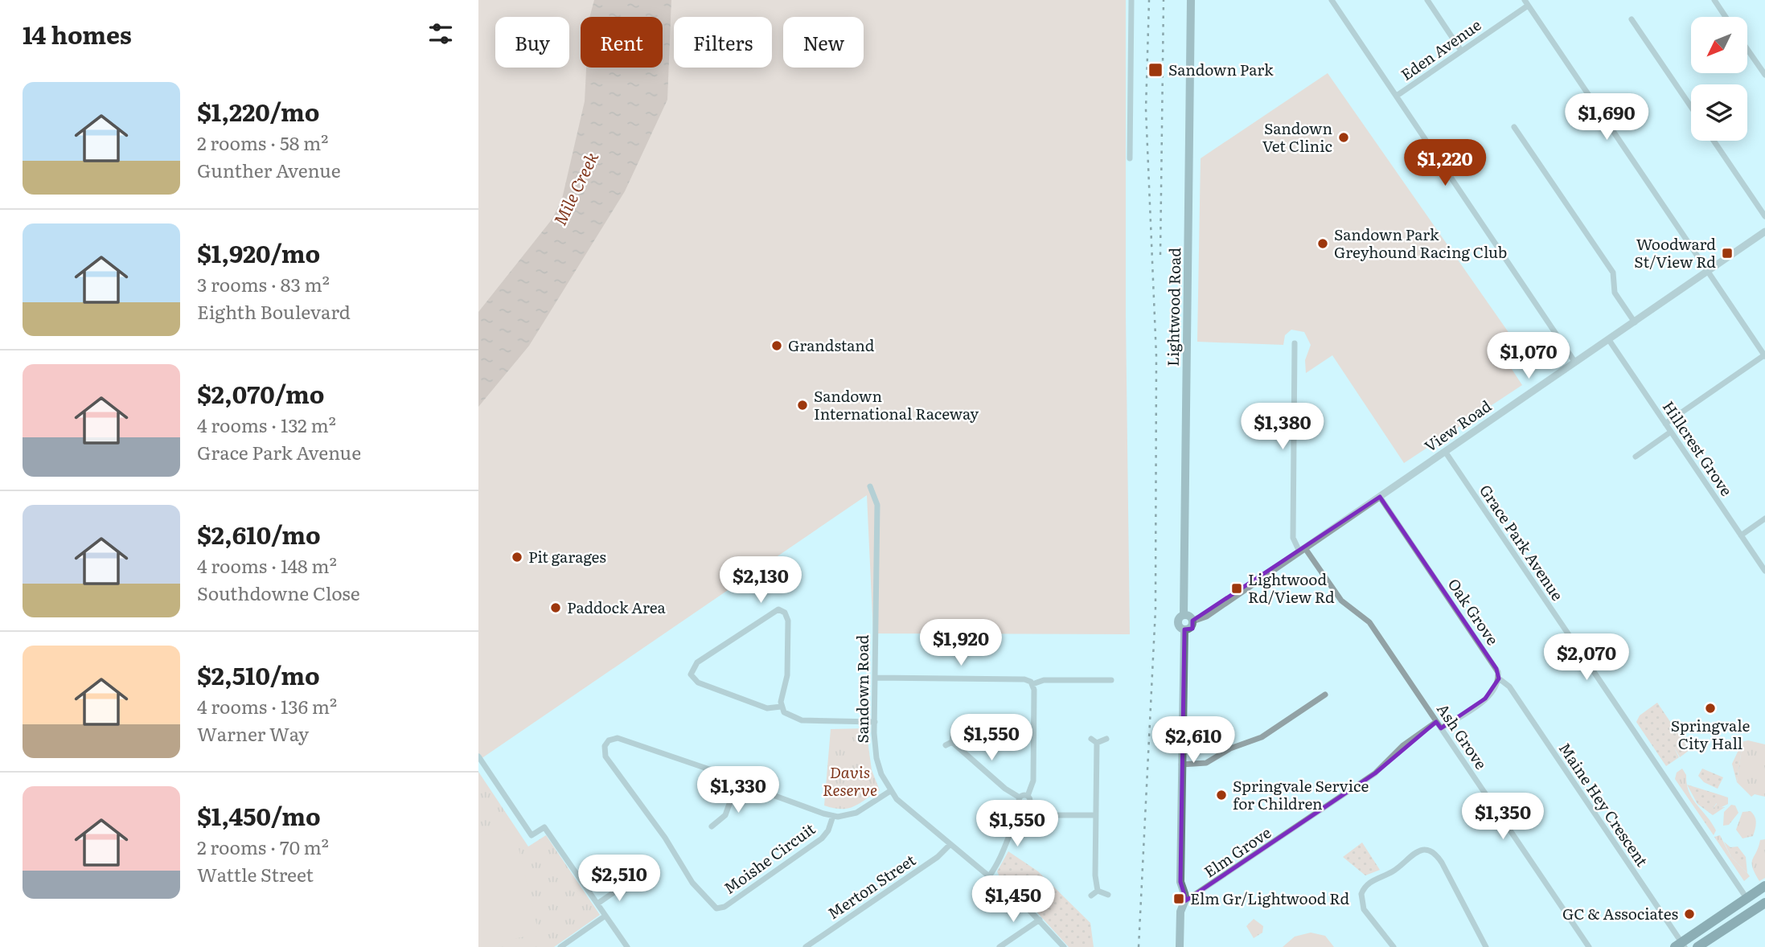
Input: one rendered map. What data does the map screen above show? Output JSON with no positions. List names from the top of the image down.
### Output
{
  "streets": {
    "main road": ["Lightwood Road"],
    "street": [
      "Eden Avenue",
      "View Road",
      "Hillcrest Grove",
      "Grace Park Avenue",
      "Oak Grove",
      "Sandown Road",
      "Ash Grove",
      "Maine Hey Crescent",
      "Elm Grove",
      "Moishe Circuit",
      "Merton Street"
    ]
  },
  "crossings": [
    ["Lightwood Road", "View Road"],
    ["View Road", "Hillcrest Grove"],
    ["View Road", "Grace Park Avenue"],
    ["View Road", "Oak Grove"],
    ["View Road", "Ash Grove"],
    ["Oak Grove", "Maine Hey Crescent"],
    ["Sandown Road", "Moishe Circuit"],
    ["Sandown Road", "Merton Street"],
    ["Ash Grove", "Elm Grove"]
  ],
  "water": ["Mile Creek"],
  "parks": ["Davis Reserve"],
  "places": {
    "transit": [
      "Sandown Park",
      "Woodward St/View Rd",
      "Lightwood Rd/View Rd",
      "Elm Gr/Lightwood Rd"
    ],
    "other": [
      "Sandown Vet Clinic",
      "Sandown Park Greyhound Racing Club",
      "Grandstand",
      "Sandown International Raceway",
      "Pit garages",
      "Paddock Area",
      "Springvale City Hall",
      "Springvale Service for Children",
      "GC & Associates"
    ]
  },
  "north": "bottom left",
  "page": {
    "heading": "14 homes",
    "chip": [
      "Buy",
      "Rent",
      "Filters",
      "New"
    ],
    "list": [
      {
        "name": "$1,220/mo",
        "note": "2 rooms · 58 m² · Gunther Avenue"
      },
      {
        "name": "$1,920/mo",
        "note": "3 rooms · 83 m² · Eighth Boulevard"
      },
      {
        "name": "$2,070/mo",
        "note": "4 rooms · 132 m² · Grace Park Avenue"
      },
      {
        "name": "$2,610/mo",
        "note": "4 rooms · 148 m² · Southdowne Close"
      },
      {
        "name": "$2,510/mo",
        "note": "4 rooms · 136 m² · Warner Way"
      },
      {
        "name": "$1,450/mo",
        "note": "2 rooms · 70 m² · Wattle Street"
      }
    ],
    "price": [
      "$1,690",
      "$1,220",
      "$1,070",
      "$1,380",
      "$2,130",
      "$1,920",
      "$2,070",
      "$1,550",
      "$2,610",
      "$1,330",
      "$1,350",
      "$1,550",
      "$2,510",
      "$1,450"
    ]
  }
}
